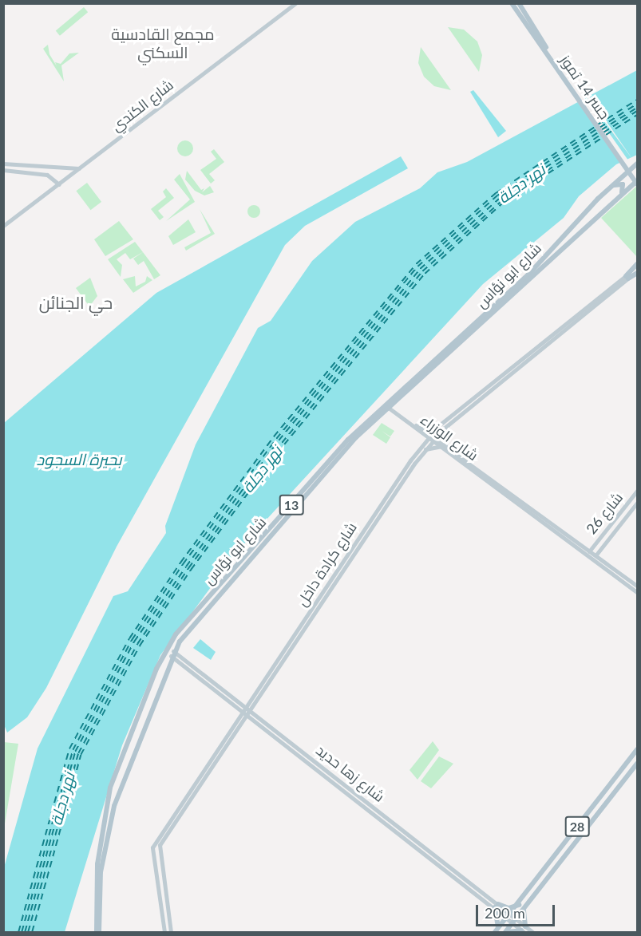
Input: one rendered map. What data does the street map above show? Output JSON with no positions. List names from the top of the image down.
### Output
{
  "streets": {
    "main road": [
      "جسر 14 تموز",
      "شارع الكندي",
      "شارع ابو نؤاس",
      "شارع الوزراء",
      "13",
      "شارع 26",
      "شارع كرادة داخل",
      "شارع زها حديد",
      "28"
    ]
  },
  "crossings": [
    ["جسر 14 تموز", "شارع ابو نؤاس"],
    ["شارع ابو نؤاس", "شارع الوزراء"],
    ["شارع ابو نؤاس", "شارع زها حديد"],
    ["شارع الوزراء", "شارع 26"],
    ["شارع الوزراء", "شارع كرادة داخل"],
    ["شارع كرادة داخل", "شارع زها حديد"],
    ["شارع زها حديد", "28"]
  ],
  "districts": ["مجمع القادسية السكني", "حي الجنائن"],
  "water": ["نهر دجلة", "بحيرة السجود"],
  "scale_bar": "200 m"
}
